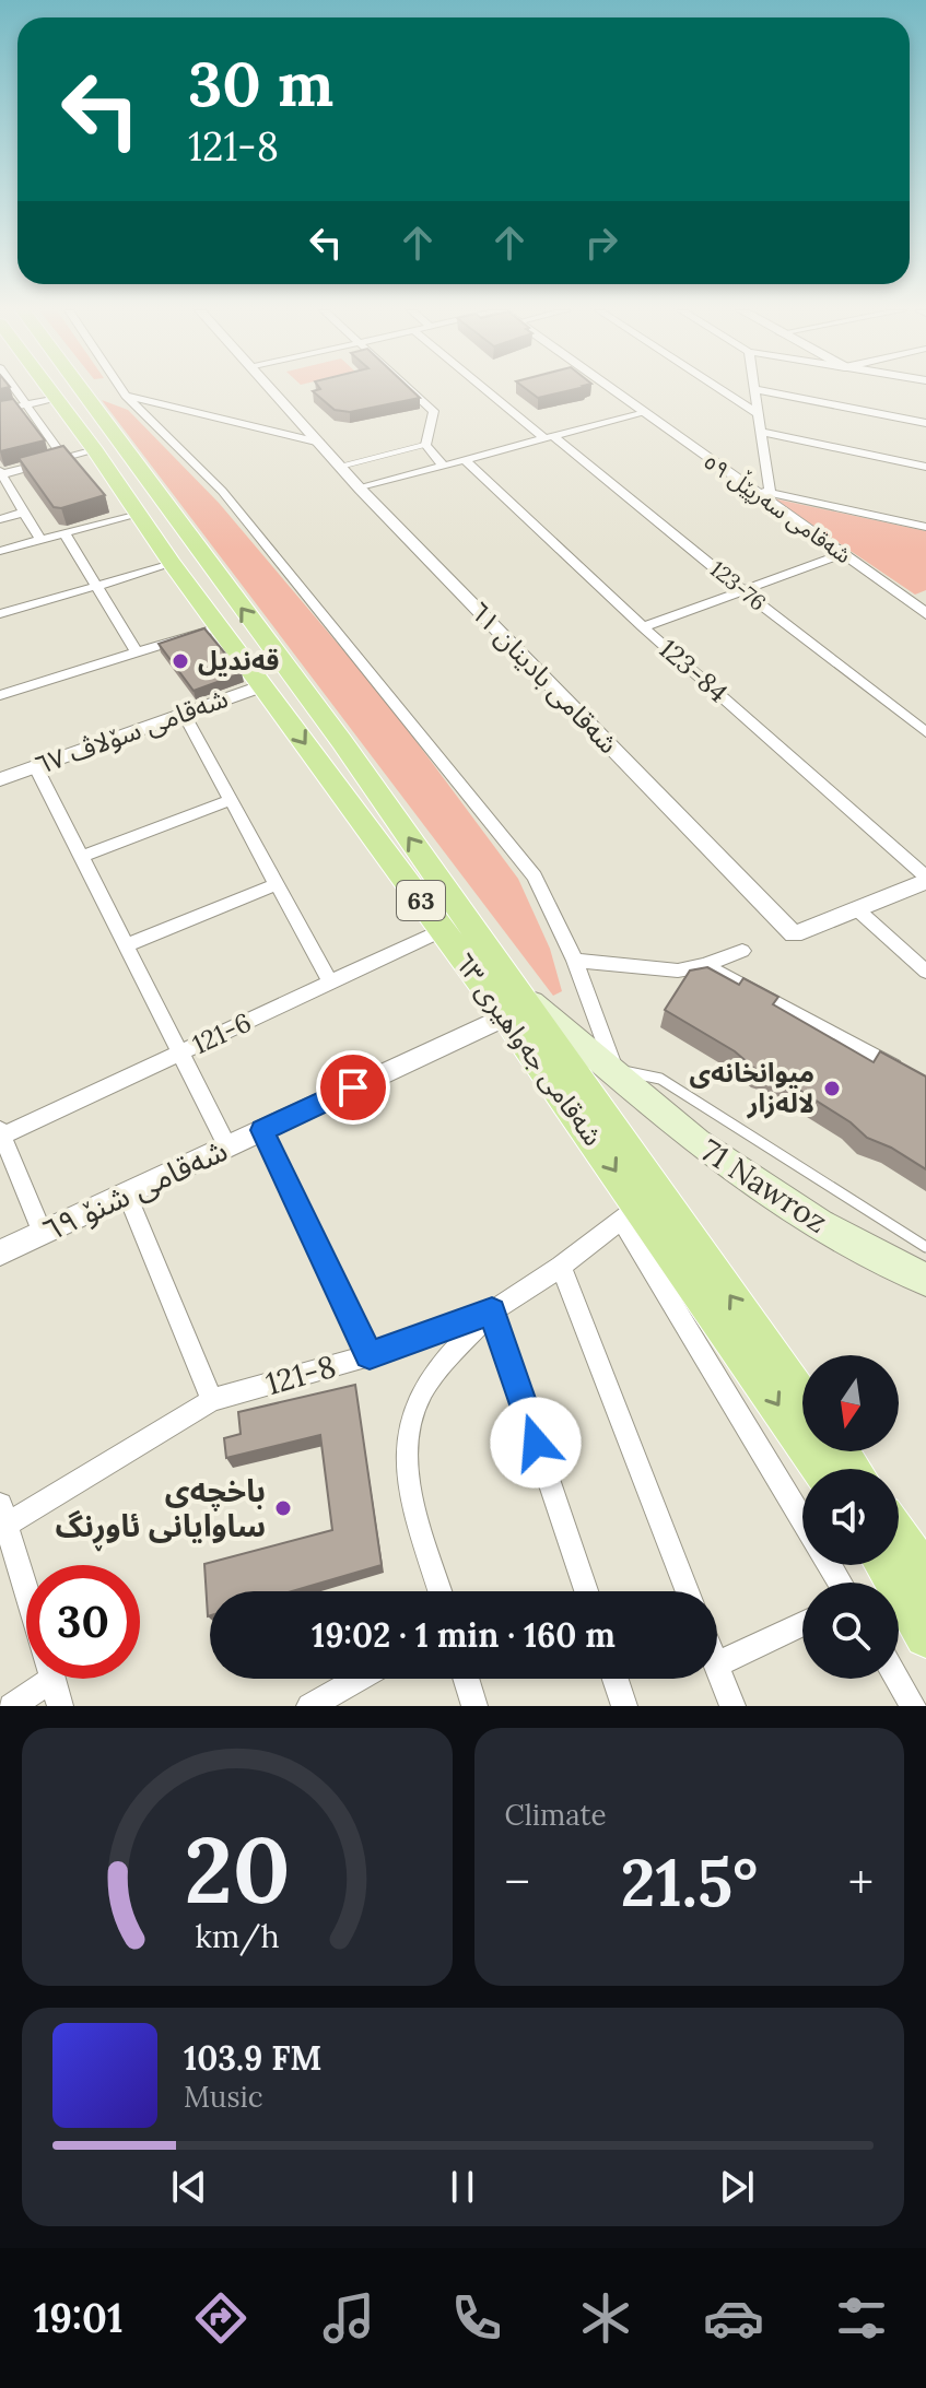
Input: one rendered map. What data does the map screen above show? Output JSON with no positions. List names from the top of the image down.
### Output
{
  "streets": {
    "main road": ["63", "شەقامی جەواهیری ٦٣", "71 Nawroz"],
    "street": [
      "شەقامی سەرپێڵ ٥٩",
      "123-76",
      "123-84",
      "شەقامی بادینان ٦١",
      "شەقامی سۆلاڤ ٦٧",
      "121-6",
      "شەقامی شنۆ ٦٩",
      "121-8"
    ]
  },
  "crossings": [
    ["123-84", "شەقامی بادینان ٦١"],
    ["شەقامی سۆلاڤ ٦٧", "شەقامی جەواهیری ٦٣"],
    ["121-6", "شەقامی جەواهیری ٦٣"],
    ["شەقامی جەواهیری ٦٣", "71 Nawroz"],
    ["شەقامی جەواهیری ٦٣", "شەقامی شنۆ ٦٩"],
    ["شەقامی جەواهیری ٦٣", "121-8"]
  ],
  "places": ["قەندیل", "میوانخانەی لالەزار", "باخچەی ساوایانی ئاوڕنگ"],
  "north": "bottom",
  "page": {
    "turn": ["30 m", "121-8"],
    "limit": "30",
    "trip": "19:02 · 1 min · 160 m",
    "tile": "Climate",
    "heat": ["−", "21.5°", "+"],
    "song": ["103.9 FM", "Music"],
    "tabs": "19:01",
    "gauge": ["20", "km/h"]
  }
}
